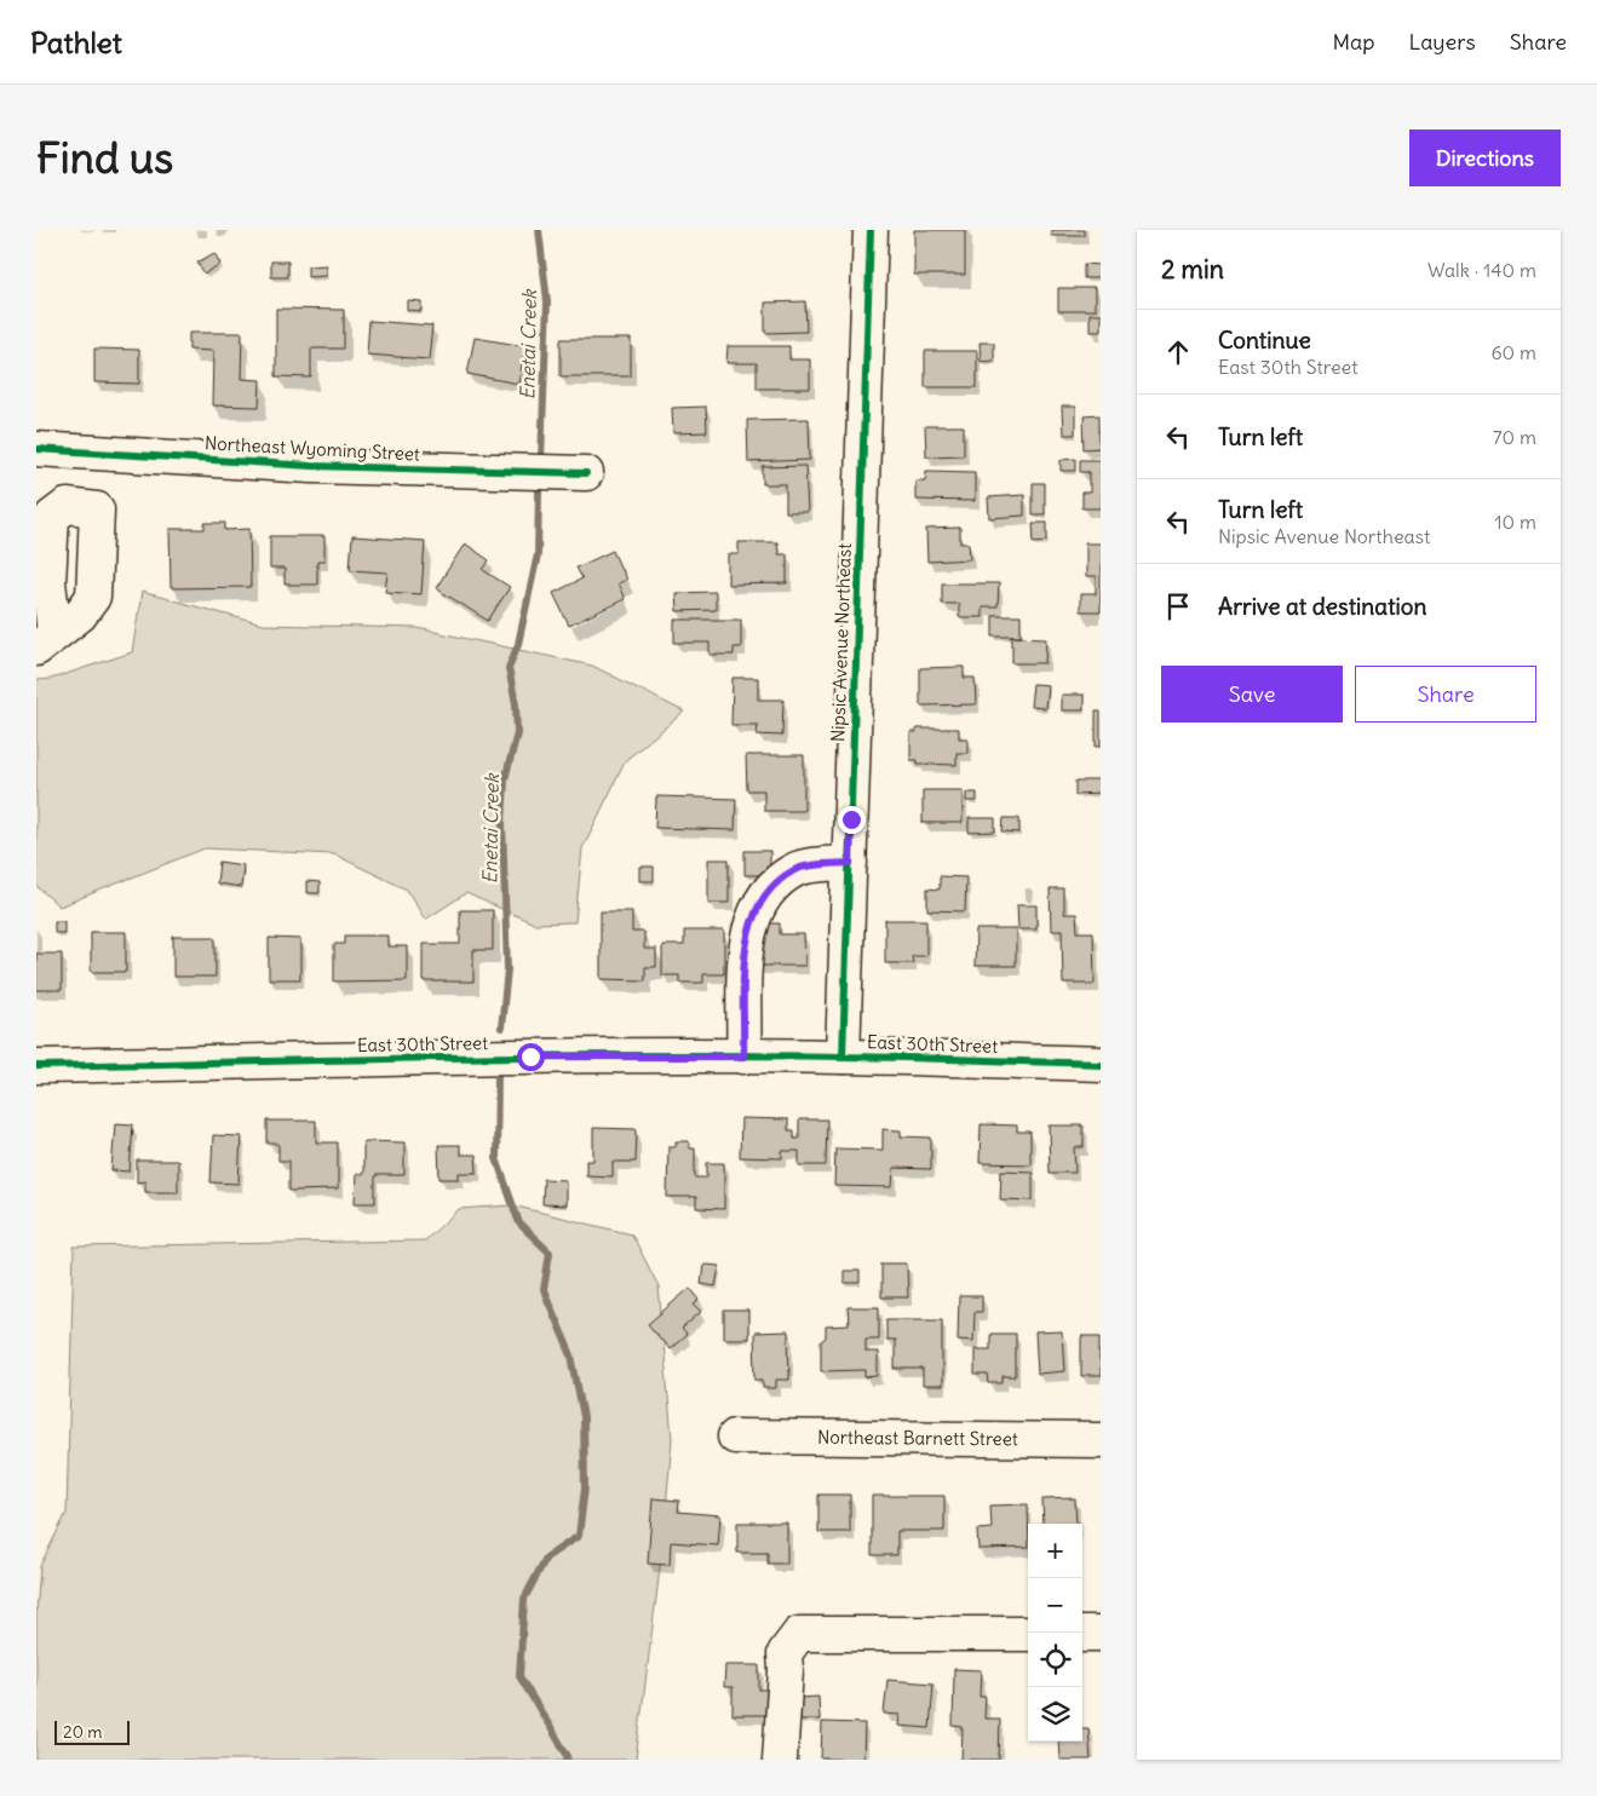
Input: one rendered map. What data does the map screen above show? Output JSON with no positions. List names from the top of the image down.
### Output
{
  "streets": {
    "street": [
      "Northeast Wyoming Street",
      "Nipsic Avenue Northeast",
      "East 30th Street",
      "Northeast Barnett Street"
    ]
  },
  "crossings": [
    ["Nipsic Avenue Northeast", "East 30th Street"]
  ],
  "water": ["Enetai Creek"],
  "scale_bar": "20 m",
  "page": {
    "header": "Pathlet",
    "nav": ["Map", "Layers", "Share"],
    "buttons": [
      "Directions",
      ["Save", "Share"]
    ],
    "title": "Find us",
    "heading": ["2 min", "Walk · 140 m"],
    "list": [
      ["Continue", "East 30th Street", "60 m"],
      ["Turn left", "70 m"],
      ["Turn left", "Nipsic Avenue Northeast", "10 m"],
      "Arrive at destination"
    ],
    "map_buttons": ["+", "−"],
    "scale": "20 m"
  }
}
